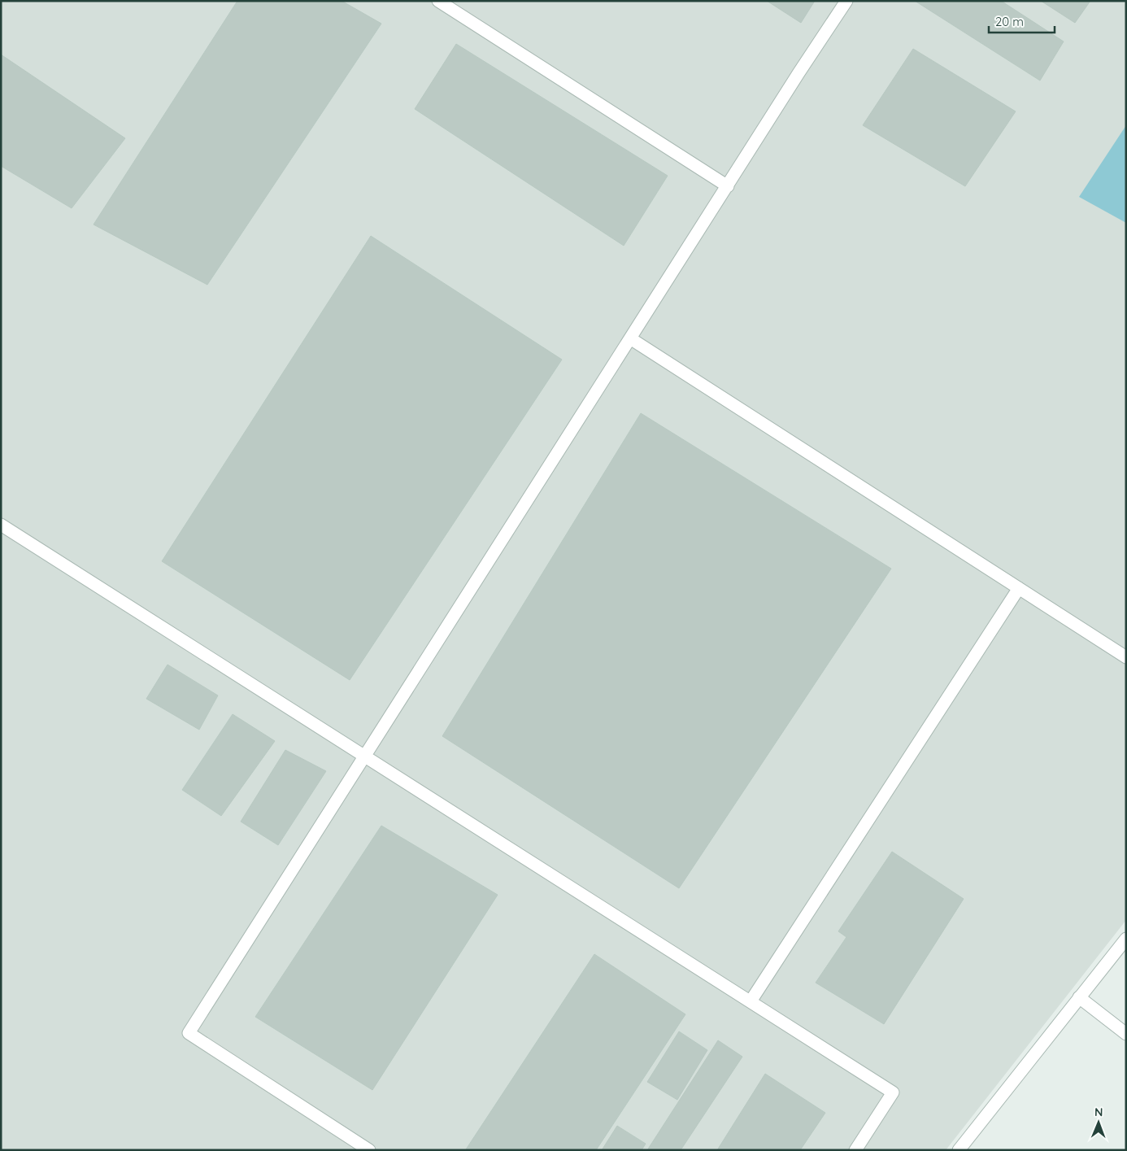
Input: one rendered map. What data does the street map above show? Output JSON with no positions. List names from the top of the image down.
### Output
{
  "scale_bar": "20 m",
  "north": "top"
}
